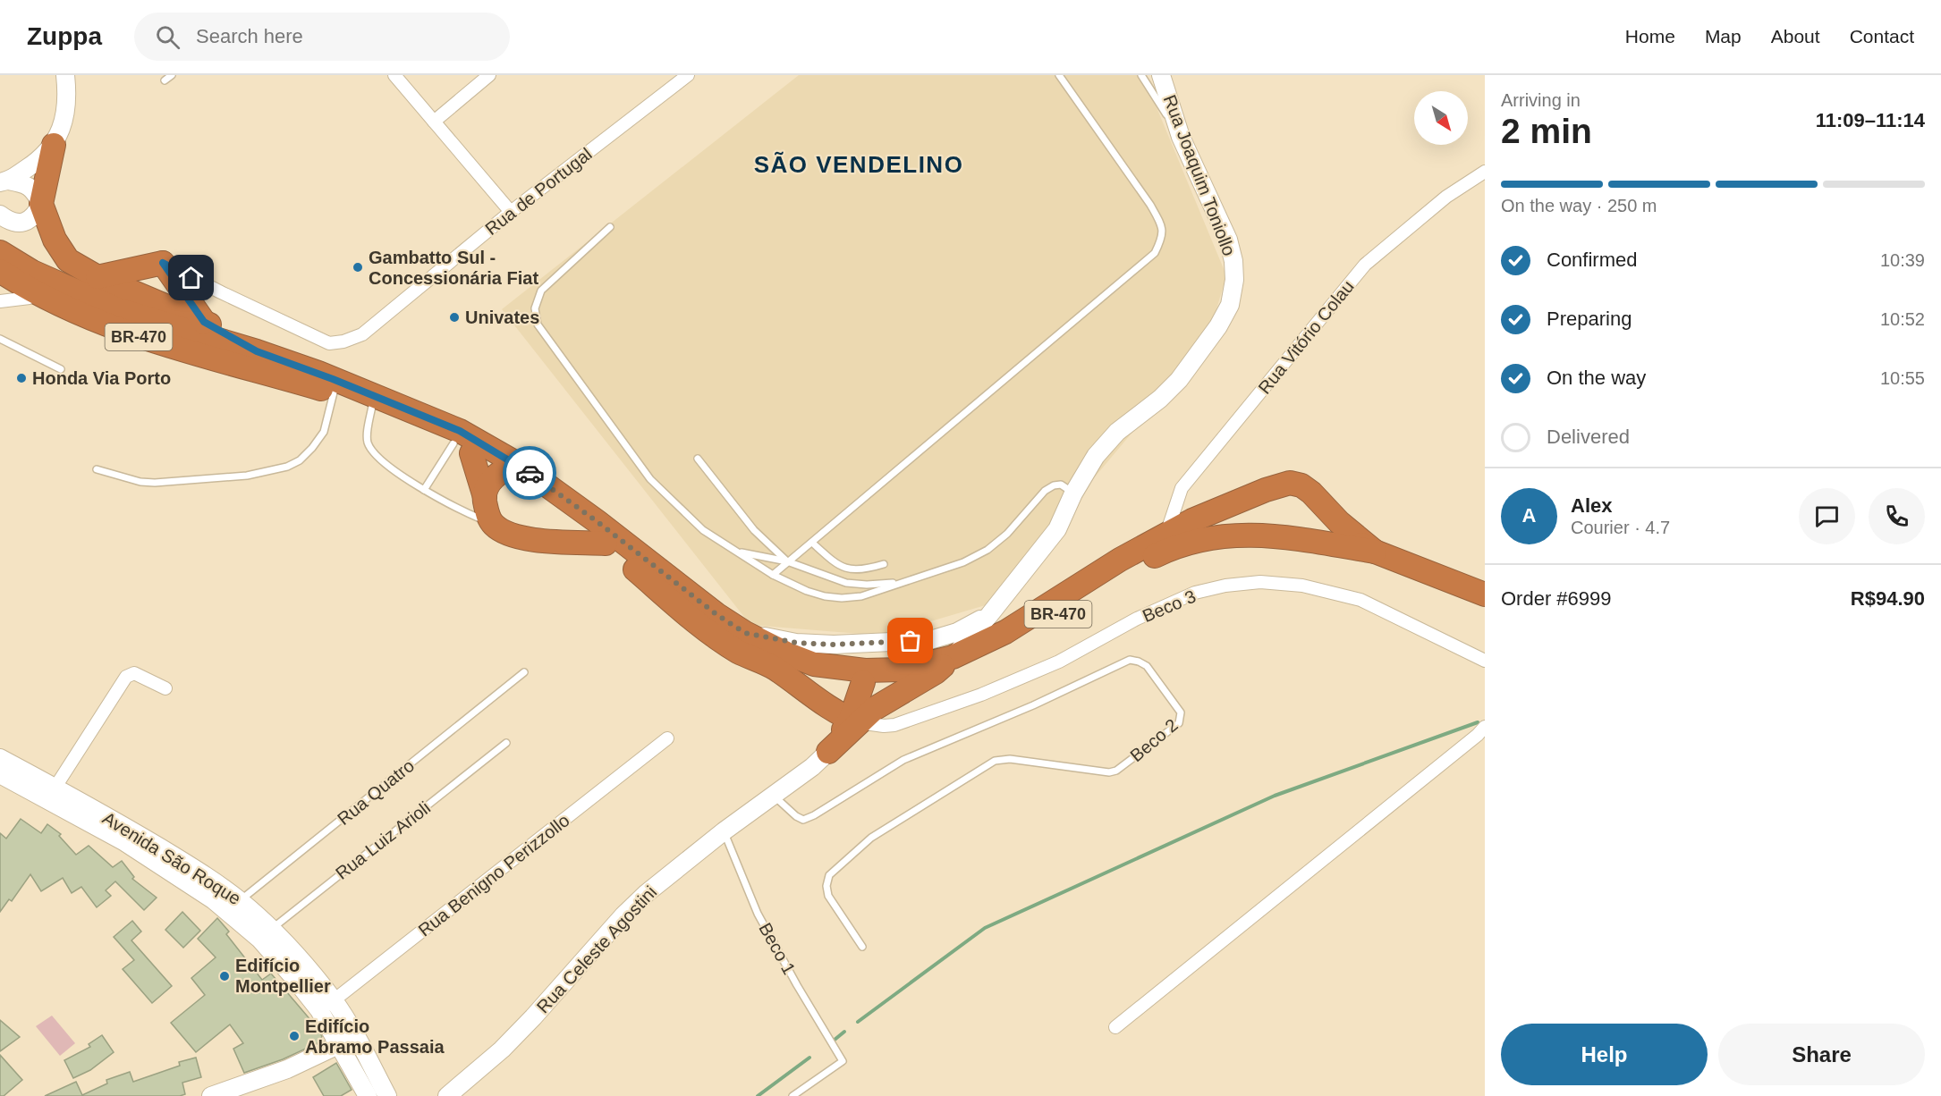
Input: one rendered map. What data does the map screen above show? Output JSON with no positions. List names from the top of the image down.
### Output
{
  "streets": {
    "highway": ["BR-470"],
    "street": [
      "Rua Joaquim Toniollo",
      "Rua de Portugal",
      "Rua Vitório Colau",
      "Beco 3",
      "Avenida São Roque",
      "Rua Benigno Perizzollo",
      "Rua Celeste Agostini"
    ],
    "lane": [
      "Beco 2",
      "Rua Quatro",
      "Rua Luiz Arioli",
      "Beco 1"
    ]
  },
  "crossings": [
    ["Rua Joaquim Toniollo", "BR-470"],
    ["BR-470", "Rua Vitório Colau"],
    ["Beco 2", "Rua Celeste Agostini"],
    ["Rua Quatro", "Avenida São Roque"],
    ["Rua Luiz Arioli", "Avenida São Roque"],
    ["Avenida São Roque", "Rua Benigno Perizzollo"],
    ["Beco 1", "Rua Celeste Agostini"]
  ],
  "districts": ["SÃO VENDELINO"],
  "places": [
    "Gambatto Sul - Concessionária Fiat",
    "Univates",
    "Honda Via Porto",
    "Edifício Montpellier",
    "Edifício Abramo Passaia"
  ],
  "north": "bottom right",
  "page": {
    "header": "Zuppa",
    "search": "Search here",
    "nav": [
      "Home",
      "Map",
      "About",
      "Contact"
    ],
    "heading": ["2 min", "Arriving in", "11:09–11:14"],
    "panel": [
      "Alex",
      "Courier · 4.7",
      "Order #6999",
      "R$94.90"
    ],
    "bar": "On the way · 250 m",
    "list": [
      ["Confirmed", "10:39"],
      ["Preparing", "10:52"],
      ["On the way", "10:55"],
      "Delivered"
    ],
    "round": "A",
    "buttons": ["Help", "Share"]
  }
}
